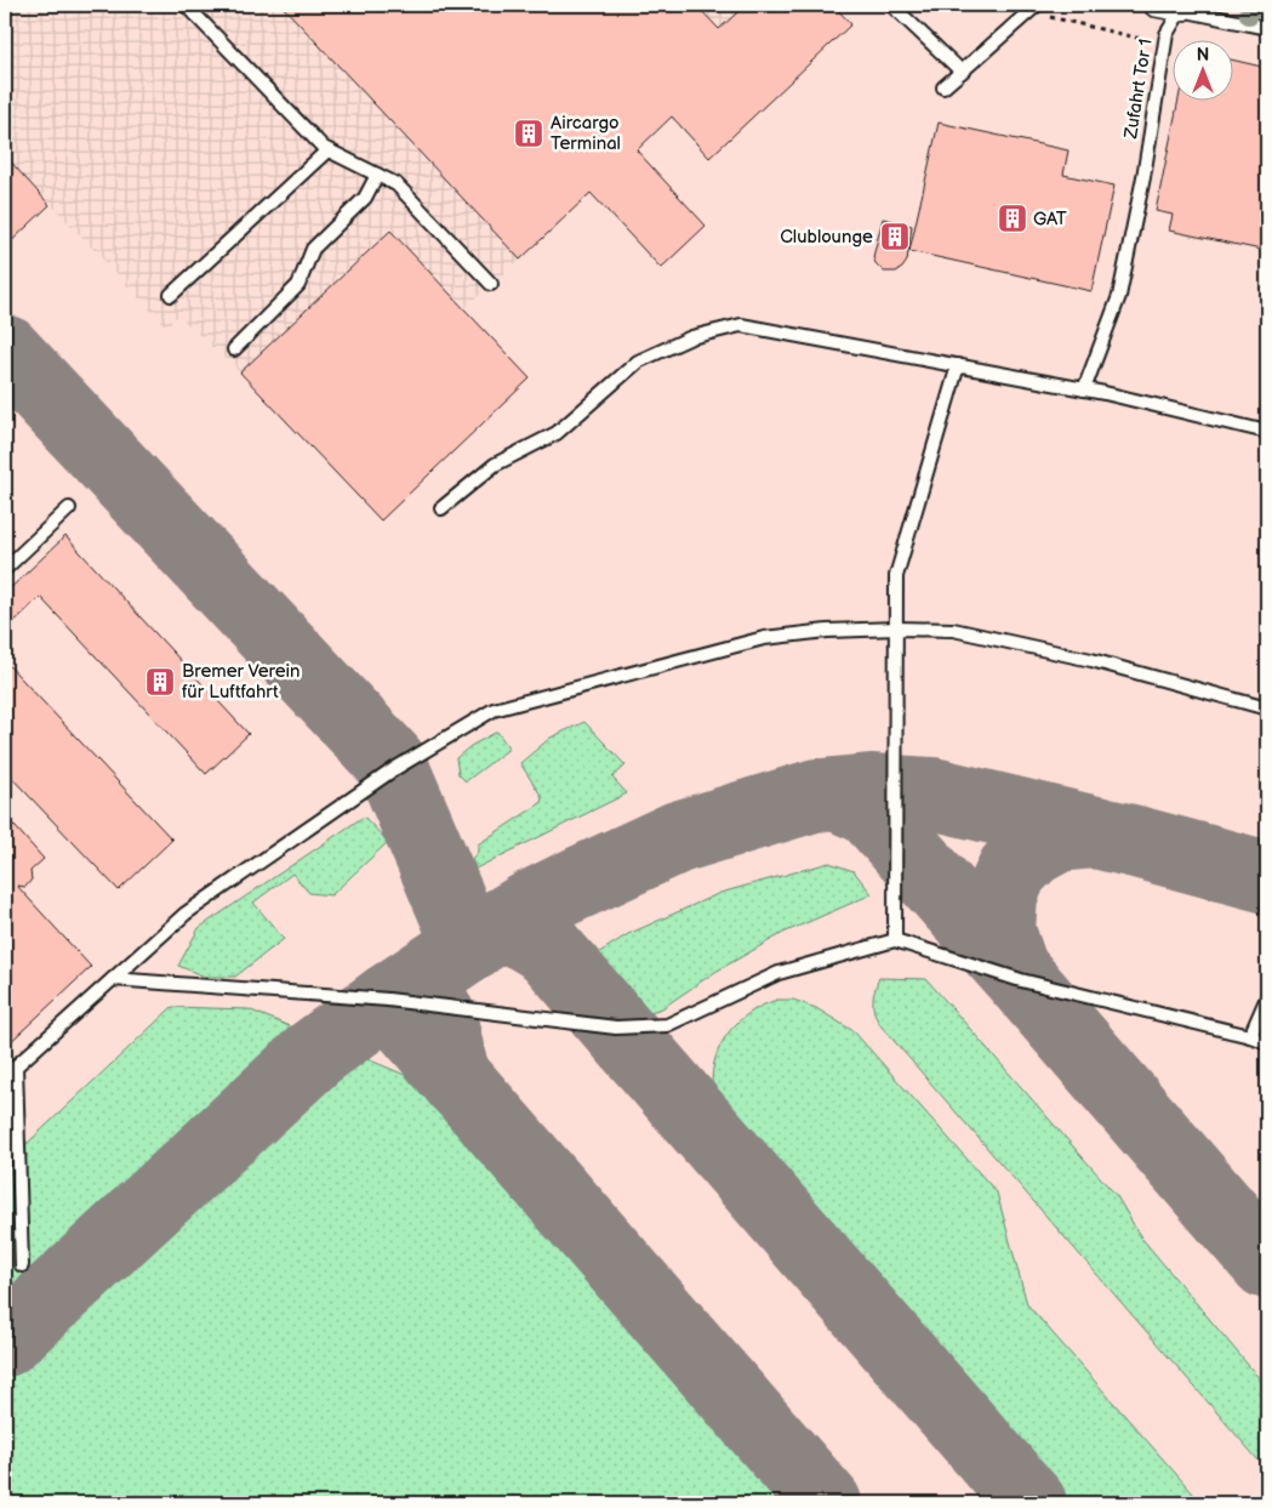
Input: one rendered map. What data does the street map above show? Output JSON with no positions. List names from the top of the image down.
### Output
{
  "streets": {
    "lane": ["Zufahrt Tor 1"]
  },
  "places": {
    "building": [
      "Aircargo Terminal",
      "GAT",
      "Clublounge",
      "Bremer Verein für Luftfahrt"
    ]
  },
  "north": "top"
}
